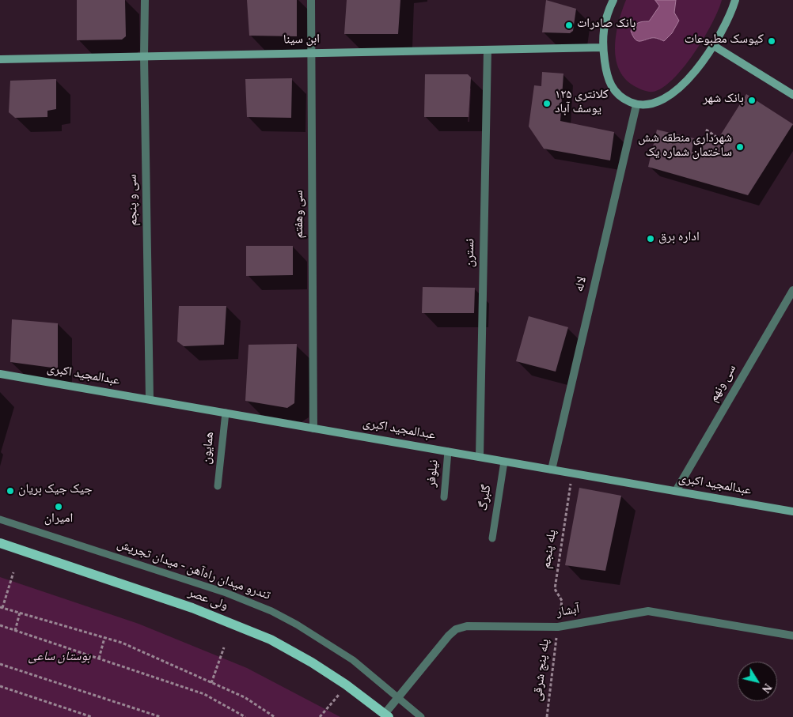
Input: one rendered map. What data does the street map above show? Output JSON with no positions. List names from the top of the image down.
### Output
{
  "streets": {
    "main road": ["ولی عصر"],
    "street": [
      "ابن سینا",
      "سی و پنجم",
      "سی وهفتم",
      "نسترن",
      "لاله",
      "عبدالمجید اکبری",
      "سی ونهم",
      "آبشار"
    ],
    "lane": [
      "همایون",
      "نیلوفر",
      "گلبرگ",
      "تندرو میدان راه‌آهن - میدان تجریش"
    ],
    "path": ["پله پنجم", "پله پنج شرقی"]
  },
  "crossings": [
    ["ابن سینا", "سی و پنجم"],
    ["ابن سینا", "سی وهفتم"],
    ["ابن سینا", "نسترن"],
    ["سی و پنجم", "عبدالمجید اکبری"],
    ["سی وهفتم", "عبدالمجید اکبری"],
    ["نسترن", "عبدالمجید اکبری"],
    ["لاله", "عبدالمجید اکبری"],
    ["عبدالمجید اکبری", "سی ونهم"],
    ["عبدالمجید اکبری", "همایون"],
    ["عبدالمجید اکبری", "نیلوفر"],
    ["عبدالمجید اکبری", "گلبرگ"],
    ["عبدالمجید اکبری", "پله پنجم"],
    ["پله پنجم", "آبشار"],
    ["پله پنجم", "پله پنج شرقی"],
    ["تندرو میدان راه‌آهن - میدان تجریش", "آبشار"],
    ["ولی عصر", "آبشار"],
    ["آبشار", "پله پنج شرقی"]
  ],
  "parks": ["بوستان ساعی"],
  "places": [
    "بانک صادرات",
    "کیوسک مطبوعات",
    "بانک شهر",
    "کلانتری ۱۲۵ یوسف آباد",
    "شهرداری منطقه شش ساختمان شماره یک",
    "اداره برق",
    "جیک جیک بریان",
    "امیران"
  ],
  "north": "bottom right"
}
